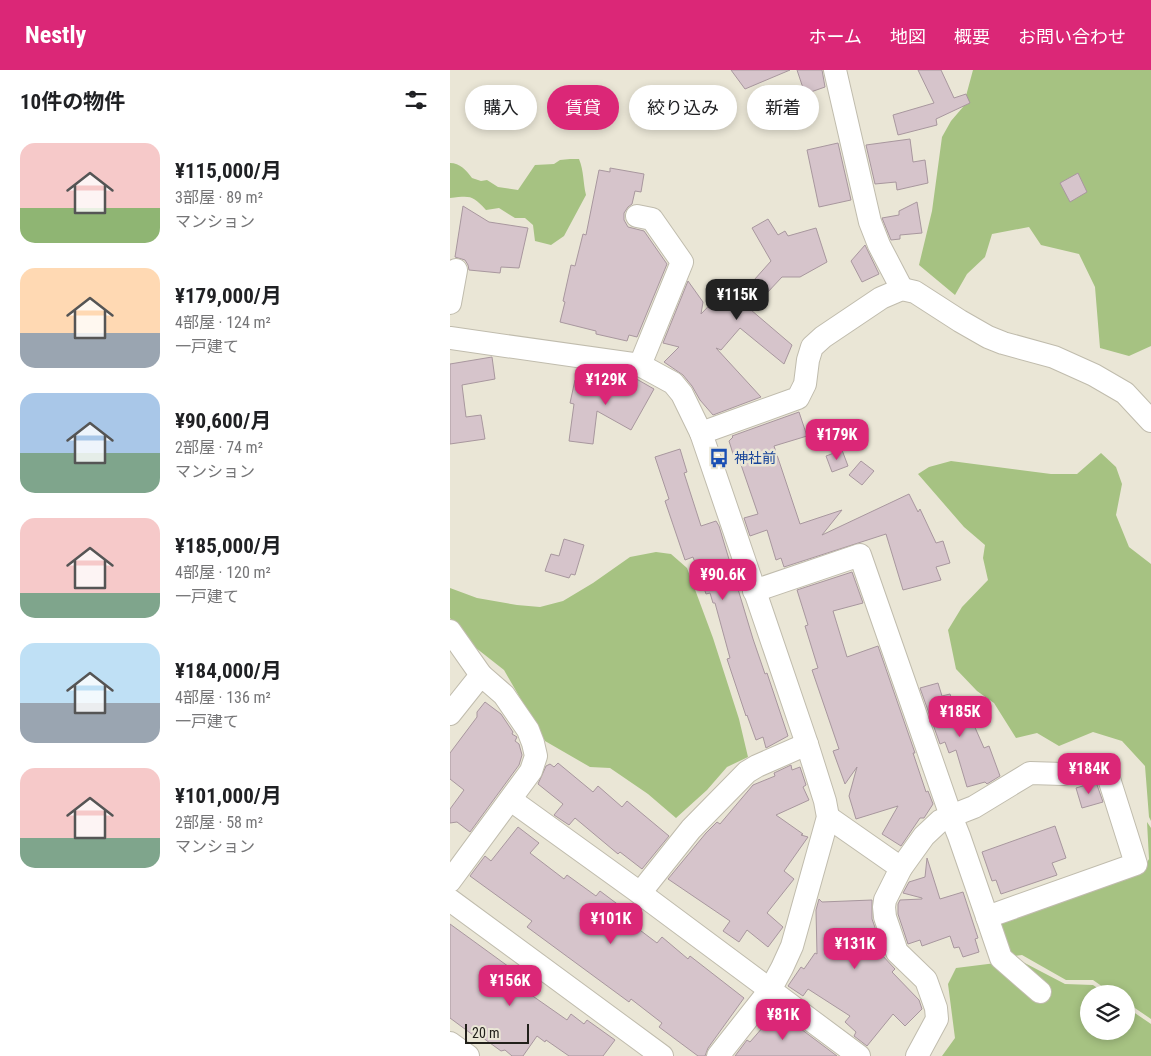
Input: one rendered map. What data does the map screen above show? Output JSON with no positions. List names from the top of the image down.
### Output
{
  "places": {
    "bus stop": ["神社前"]
  },
  "scale_bar": "20 m",
  "page": {
    "header": "Nestly",
    "nav": [
      "ホーム",
      "地図",
      "概要",
      "お問い合わせ"
    ],
    "heading": "10件の物件",
    "chip": [
      "購入",
      "賃貸",
      "絞り込み",
      "新着"
    ],
    "list": [
      {
        "name": "¥115,000/月",
        "note": "3部屋 · 89 m² · マンション"
      },
      {
        "name": "¥179,000/月",
        "note": "4部屋 · 124 m² · 一戸建て"
      },
      {
        "name": "¥90,600/月",
        "note": "2部屋 · 74 m² · マンション"
      },
      {
        "name": "¥185,000/月",
        "note": "4部屋 · 120 m² · 一戸建て"
      },
      {
        "name": "¥184,000/月",
        "note": "4部屋 · 136 m² · 一戸建て"
      },
      {
        "name": "¥101,000/月",
        "note": "2部屋 · 58 m² · マンション"
      }
    ],
    "price": [
      "¥115K",
      "¥129K",
      "¥179K",
      "¥90.6K",
      "¥185K",
      "¥184K",
      "¥101K",
      "¥131K",
      "¥156K",
      "¥81K"
    ],
    "scale": "20 m"
  }
}
